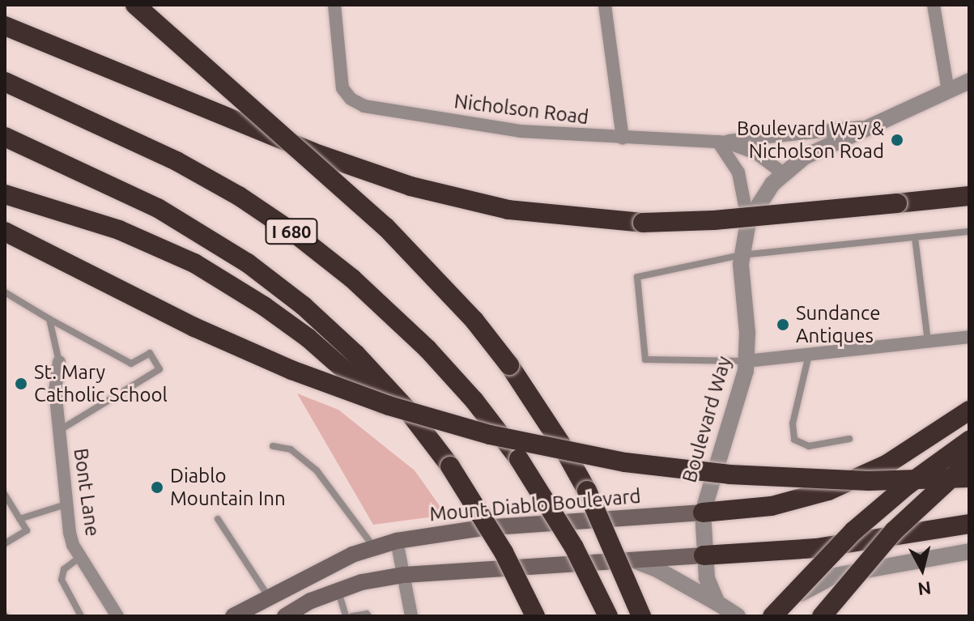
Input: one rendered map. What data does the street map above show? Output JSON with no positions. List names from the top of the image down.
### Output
{
  "streets": {
    "highway": ["I 680"],
    "main road": ["Mount Diablo Boulevard"],
    "street": ["Nicholson Road", "Boulevard Way", "Bont Lane"]
  },
  "crossings": [
    ["Nicholson Road", "Boulevard Way"],
    ["Boulevard Way", "Mount Diablo Boulevard"]
  ],
  "places": [
    "Boulevard Way & Nicholson Road",
    "Sundance Antiques",
    "St. Mary Catholic School",
    "Diablo Mountain Inn"
  ],
  "north": "bottom"
}
